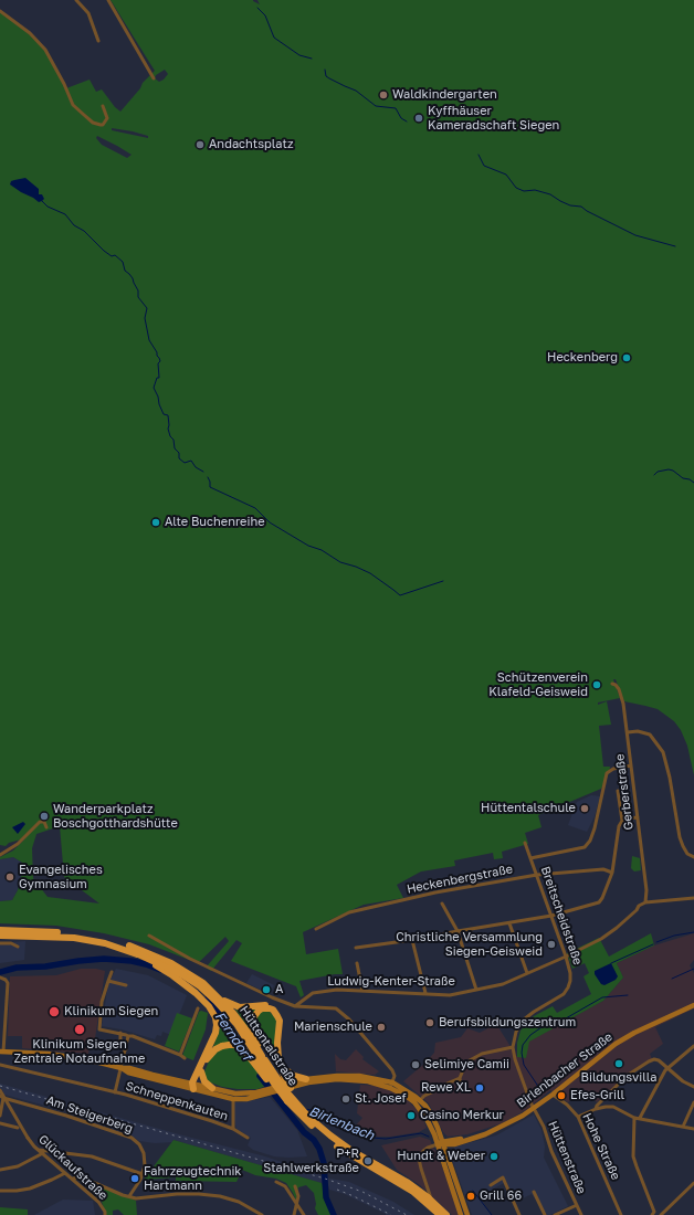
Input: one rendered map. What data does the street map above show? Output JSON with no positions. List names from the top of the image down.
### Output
{
  "streets": {
    "highway": ["Hüttentalstraße"],
    "main road": ["Birlenbacher Straße"],
    "street": [
      "Gerberstraße",
      "Heckenbergstraße",
      "Breitscheidstraße",
      "Ludwig-Kenter-Straße",
      "Schneppenkauten",
      "Am Steigerberg",
      "Hohe Straße",
      "Hüttenstraße",
      "Glückaufstraße"
    ]
  },
  "crossings": [
    ["Gerberstraße", "Breitscheidstraße"],
    ["Gerberstraße", "Ludwig-Kenter-Straße"],
    ["Heckenbergstraße", "Breitscheidstraße"],
    ["Breitscheidstraße", "Ludwig-Kenter-Straße"],
    ["Birlenbacher Straße", "Hohe Straße"],
    ["Birlenbacher Straße", "Hüttenstraße"]
  ],
  "water": ["Ferndorf", "Birlenbach"],
  "places": [
    "Waldkindergarten",
    "Kyffhäuser Kameradschaft Siegen",
    "Andachtsplatz",
    "Heckenberg",
    "Alte Buchenreihe",
    "Schützenverein Klafeld-Geisweid",
    "Hüttentalschule",
    "Wanderparkplatz Boschgotthardshütte",
    "Evangelisches Gymnasium",
    "Christliche Versammlung Siegen-Geisweid",
    "A",
    "Klinikum Siegen",
    "Berufsbildungszentrum",
    "Marienschule",
    "Klinikum Siegen Zentrale Notaufnahme",
    "Bildungsvilla",
    "Selimiye Camii",
    "Rewe XL",
    "Efes-Grill",
    "St. Josef",
    "Casino Merkur",
    "Hundt & Weber",
    "P+R Stahlwerkstraße",
    "Fahrzeugtechnik Hartmann",
    "Grill 66"
  ]
}
